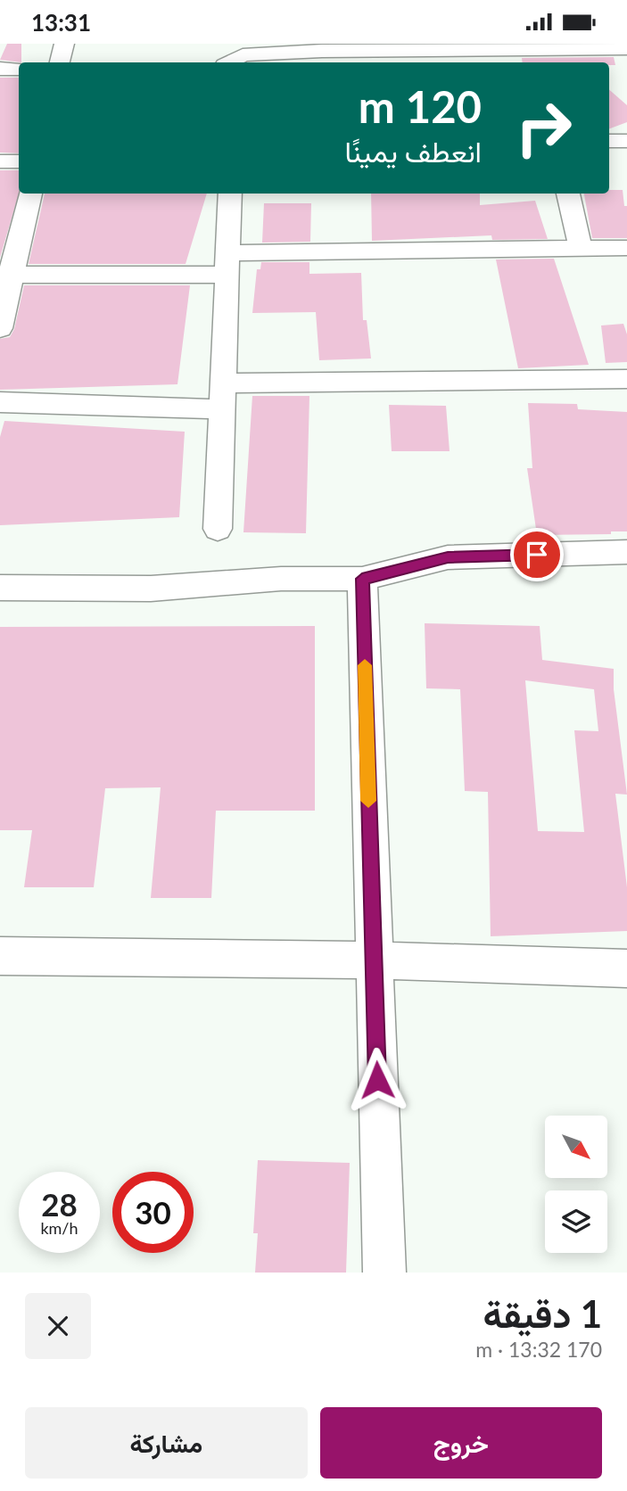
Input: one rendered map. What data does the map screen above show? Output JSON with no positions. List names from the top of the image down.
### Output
{
  "north": "bottom right",
  "page": {
    "status": "13:31",
    "turn": ["120 m", "انعطف يمينًا"],
    "speed": "28 km/h",
    "limit": "30",
    "heading": ["1 دقيقة", "170 m · 13:32"],
    "buttons": ["خروج", "مشاركة"]
  }
}
